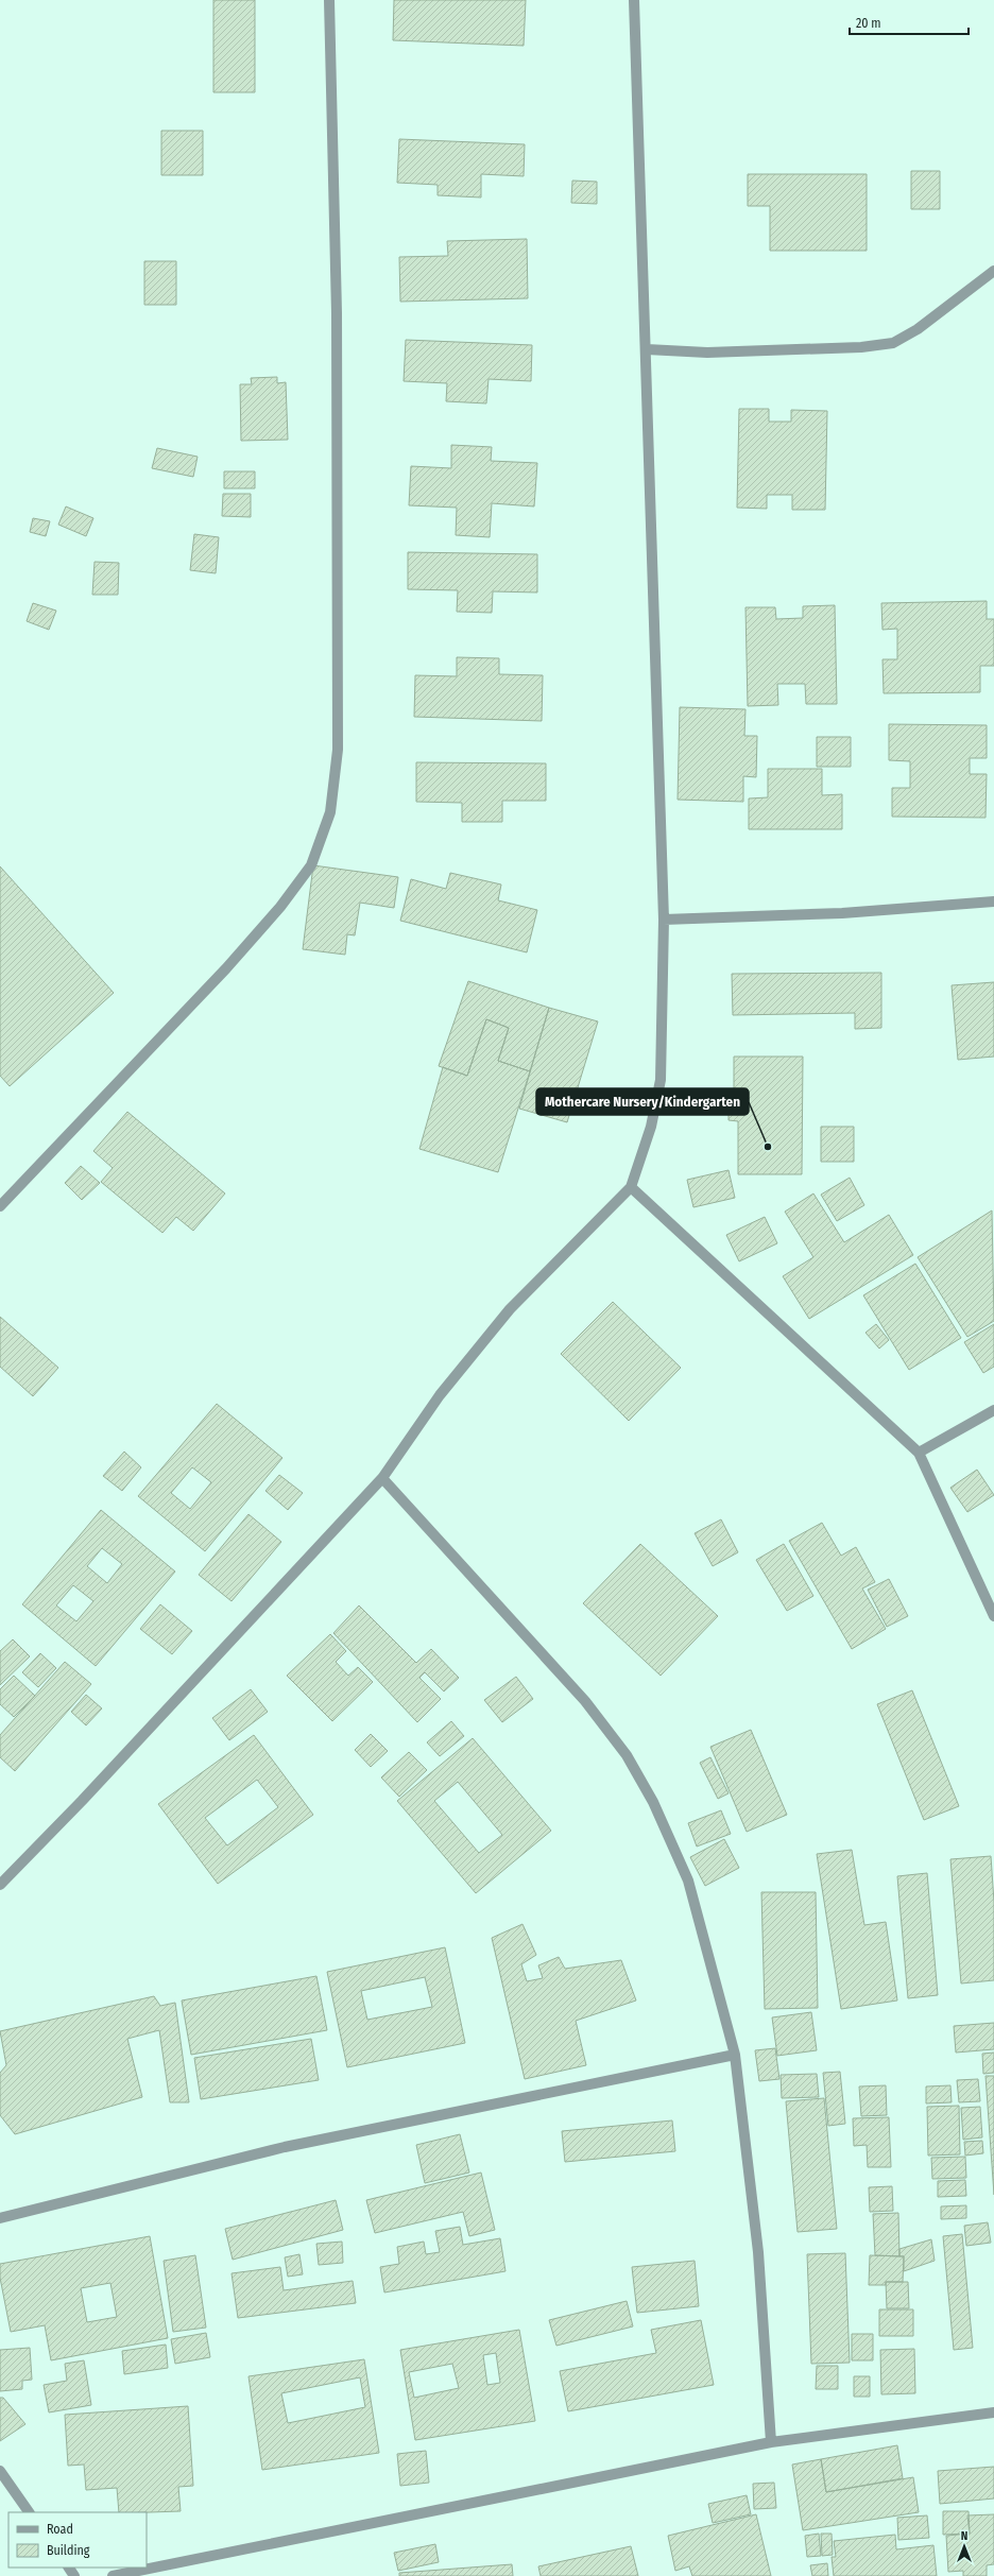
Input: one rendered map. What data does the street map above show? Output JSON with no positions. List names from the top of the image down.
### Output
{
  "places": ["Mothercare Nursery/Kindergarten"],
  "legend": ["Road", "Building"],
  "scale_bar": "20 m",
  "north": "top"
}
